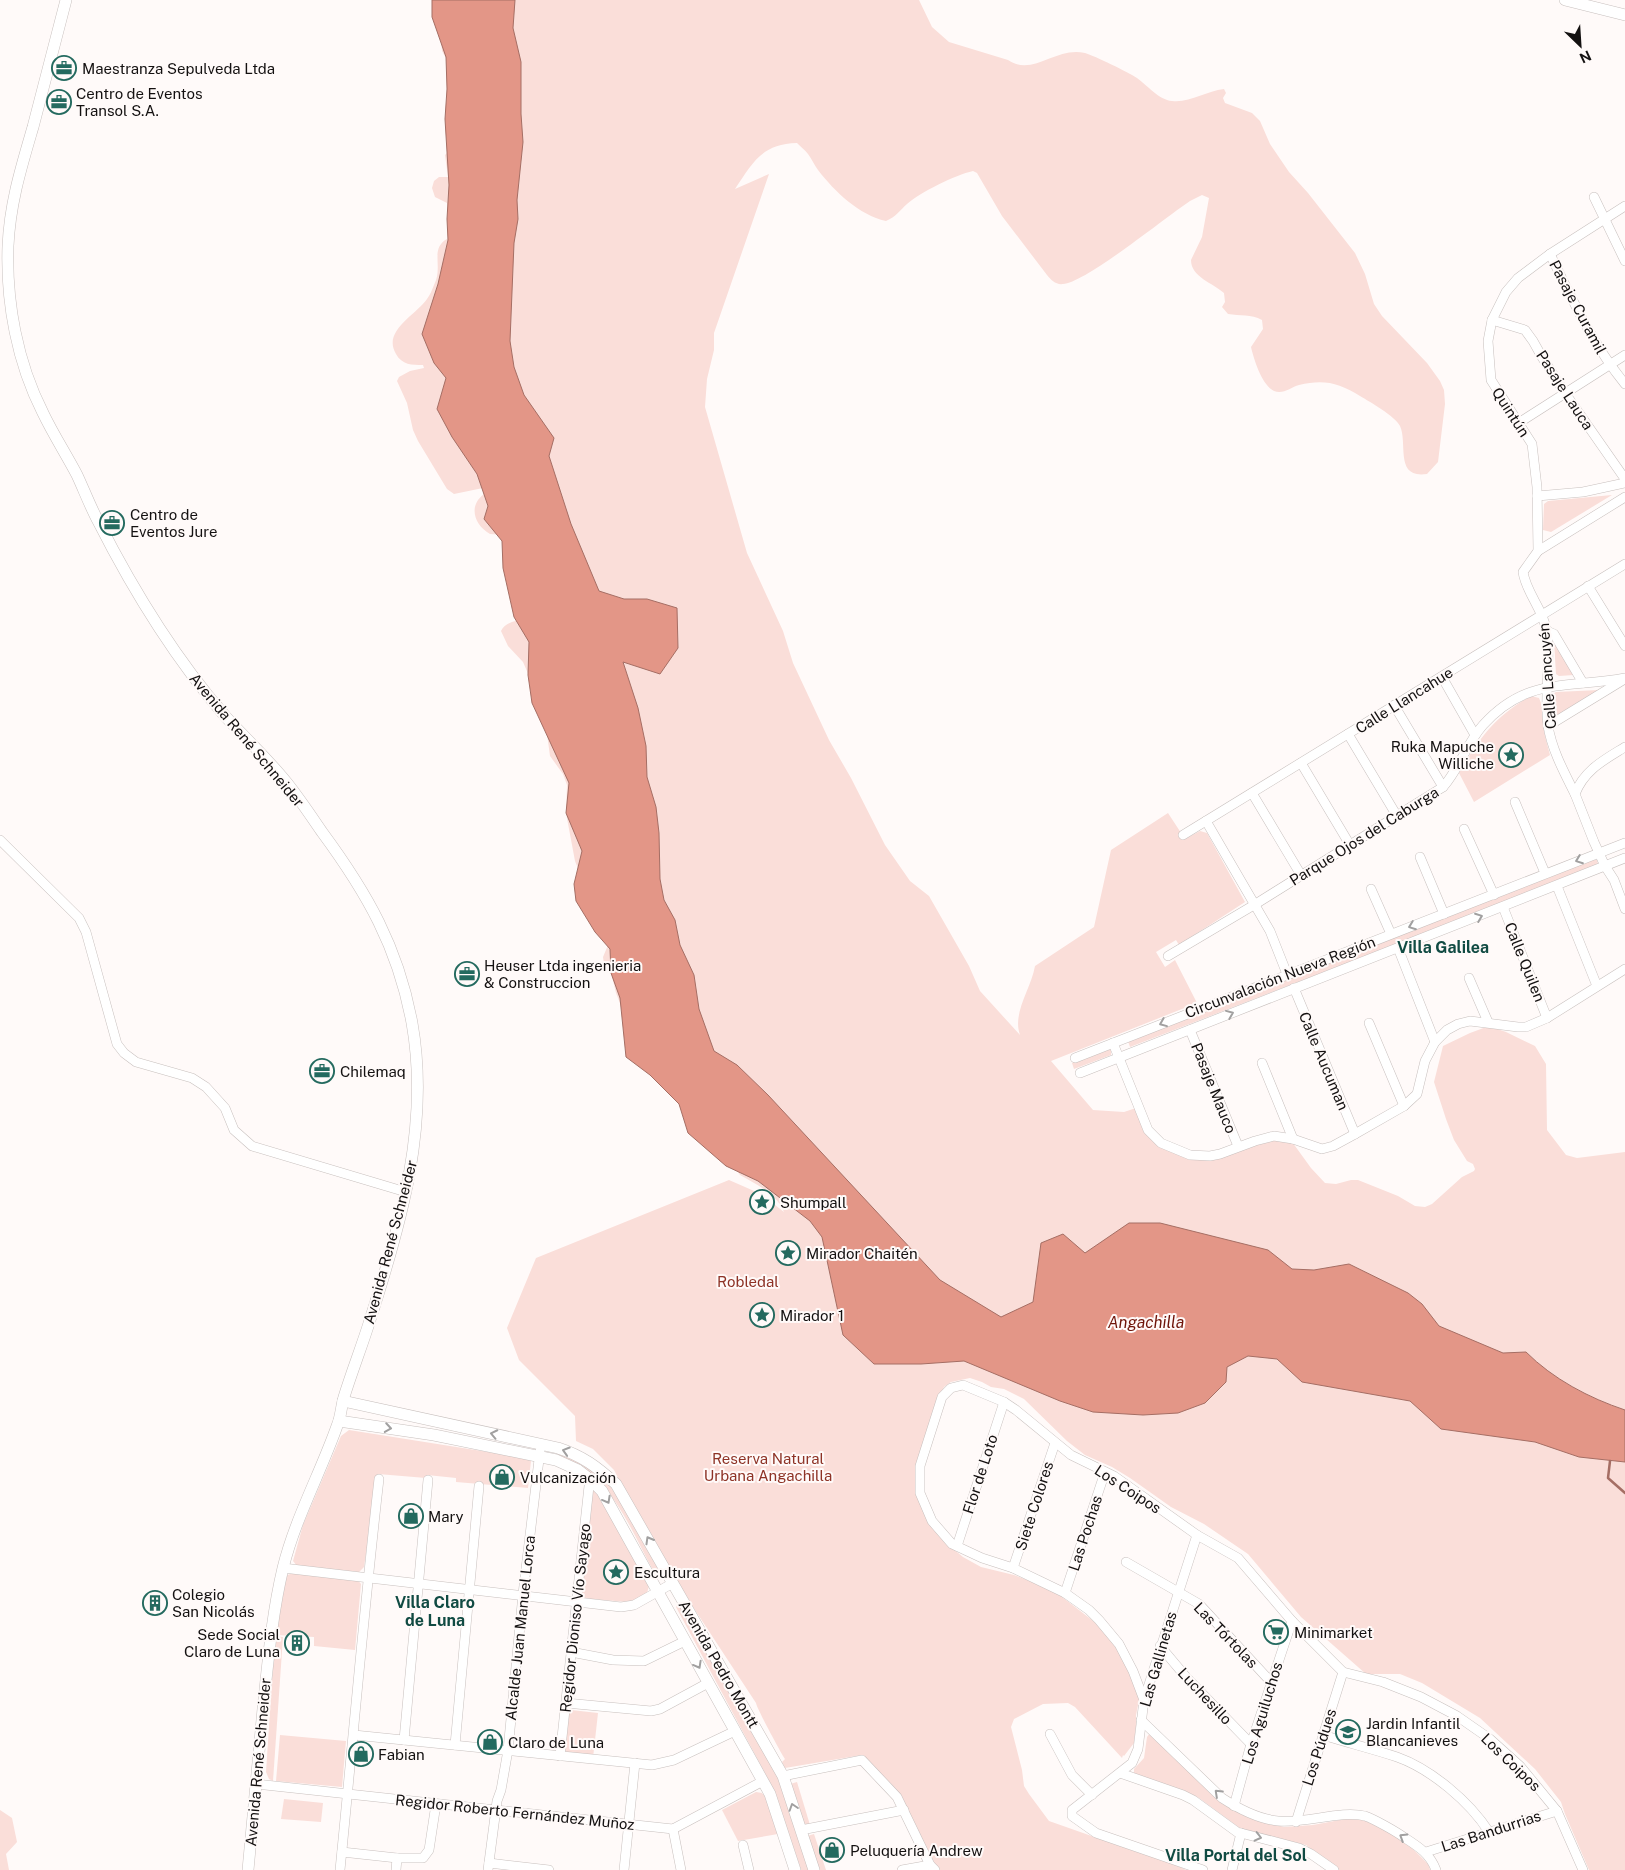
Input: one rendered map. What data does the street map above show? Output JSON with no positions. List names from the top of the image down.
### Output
{
  "streets": {
    "main road": ["Avenida René Schneider", "Avenida Pedro Montt"],
    "street": [
      "Pasaje Curamil",
      "Pasaje Lauca",
      "Quintún",
      "Calle Lancuyén",
      "Calle Llancahue",
      "Parque Ojos del Caburga",
      "Calle Quilen",
      "Circunvalación Nueva Región",
      "Calle Aucuman",
      "Pasaje Mauco",
      "Flor de Loto",
      "Los Coipos",
      "Siete Colores",
      "Las Pochas",
      "Regidor Dioniso Vío Sayago",
      "Alcalde Juan Manuel Lorca",
      "Las Tórtolas",
      "Las Gallinetas",
      "Luchesillo",
      "Los Aguiluchos",
      "Los Púdues",
      "Regidor Roberto Fernández Muñoz",
      "Las Bandurrias"
    ]
  },
  "crossings": [
    ["Pasaje Curamil", "Quintún"],
    ["Pasaje Lauca", "Quintún"],
    ["Calle Lancuyén", "Calle Llancahue"],
    ["Calle Lancuyén", "Parque Ojos del Caburga"],
    ["Calle Lancuyén", "Circunvalación Nueva Región"],
    ["Avenida René Schneider", "Avenida Pedro Montt"],
    ["Avenida René Schneider", "Regidor Roberto Fernández Muñoz"],
    ["Calle Quilen", "Circunvalación Nueva Región"],
    ["Circunvalación Nueva Región", "Calle Aucuman"],
    ["Circunvalación Nueva Región", "Pasaje Mauco"],
    ["Flor de Loto", "Los Coipos"],
    ["Los Coipos", "Siete Colores"],
    ["Los Coipos", "Las Pochas"],
    ["Los Coipos", "Las Gallinetas"],
    ["Los Coipos", "Los Aguiluchos"],
    ["Los Coipos", "Los Púdues"],
    ["Los Coipos", "Las Bandurrias"],
    ["Regidor Dioniso Vío Sayago", "Avenida Pedro Montt"],
    ["Alcalde Juan Manuel Lorca", "Avenida Pedro Montt"],
    ["Alcalde Juan Manuel Lorca", "Regidor Roberto Fernández Muñoz"],
    ["Las Tórtolas", "Las Gallinetas"],
    ["Las Tórtolas", "Los Aguiluchos"],
    ["Las Gallinetas", "Luchesillo"],
    ["Luchesillo", "Los Aguiluchos"]
  ],
  "districts": ["Villa Galilea", "Villa Claro de Luna", "Villa Portal del Sol"],
  "water": ["Angachilla"],
  "parks": ["Robledal", "Reserva Natural Urbana Angachilla"],
  "places": {
    "office": [
      "Maestranza Sepulveda Ltda",
      "Centro de Eventos Transol S.A.",
      "Centro de Eventos Jure",
      "Heuser Ltda ingenieria & Construccion",
      "Chilemaq"
    ],
    "place": [
      "Ruka Mapuche Williche",
      "Shumpall",
      "Mirador Chaitén",
      "Mirador 1",
      "Escultura"
    ],
    "shop": [
      "Vulcanización",
      "Mary",
      "Claro de Luna",
      "Fabian",
      "Peluquería Andrew"
    ],
    "building": ["Colegio San Nicolás", "Sede Social Claro de Luna"],
    "supermarket": ["Minimarket"],
    "school or university": ["Jardin Infantil Blancanieves"]
  },
  "north": "bottom right"
}
